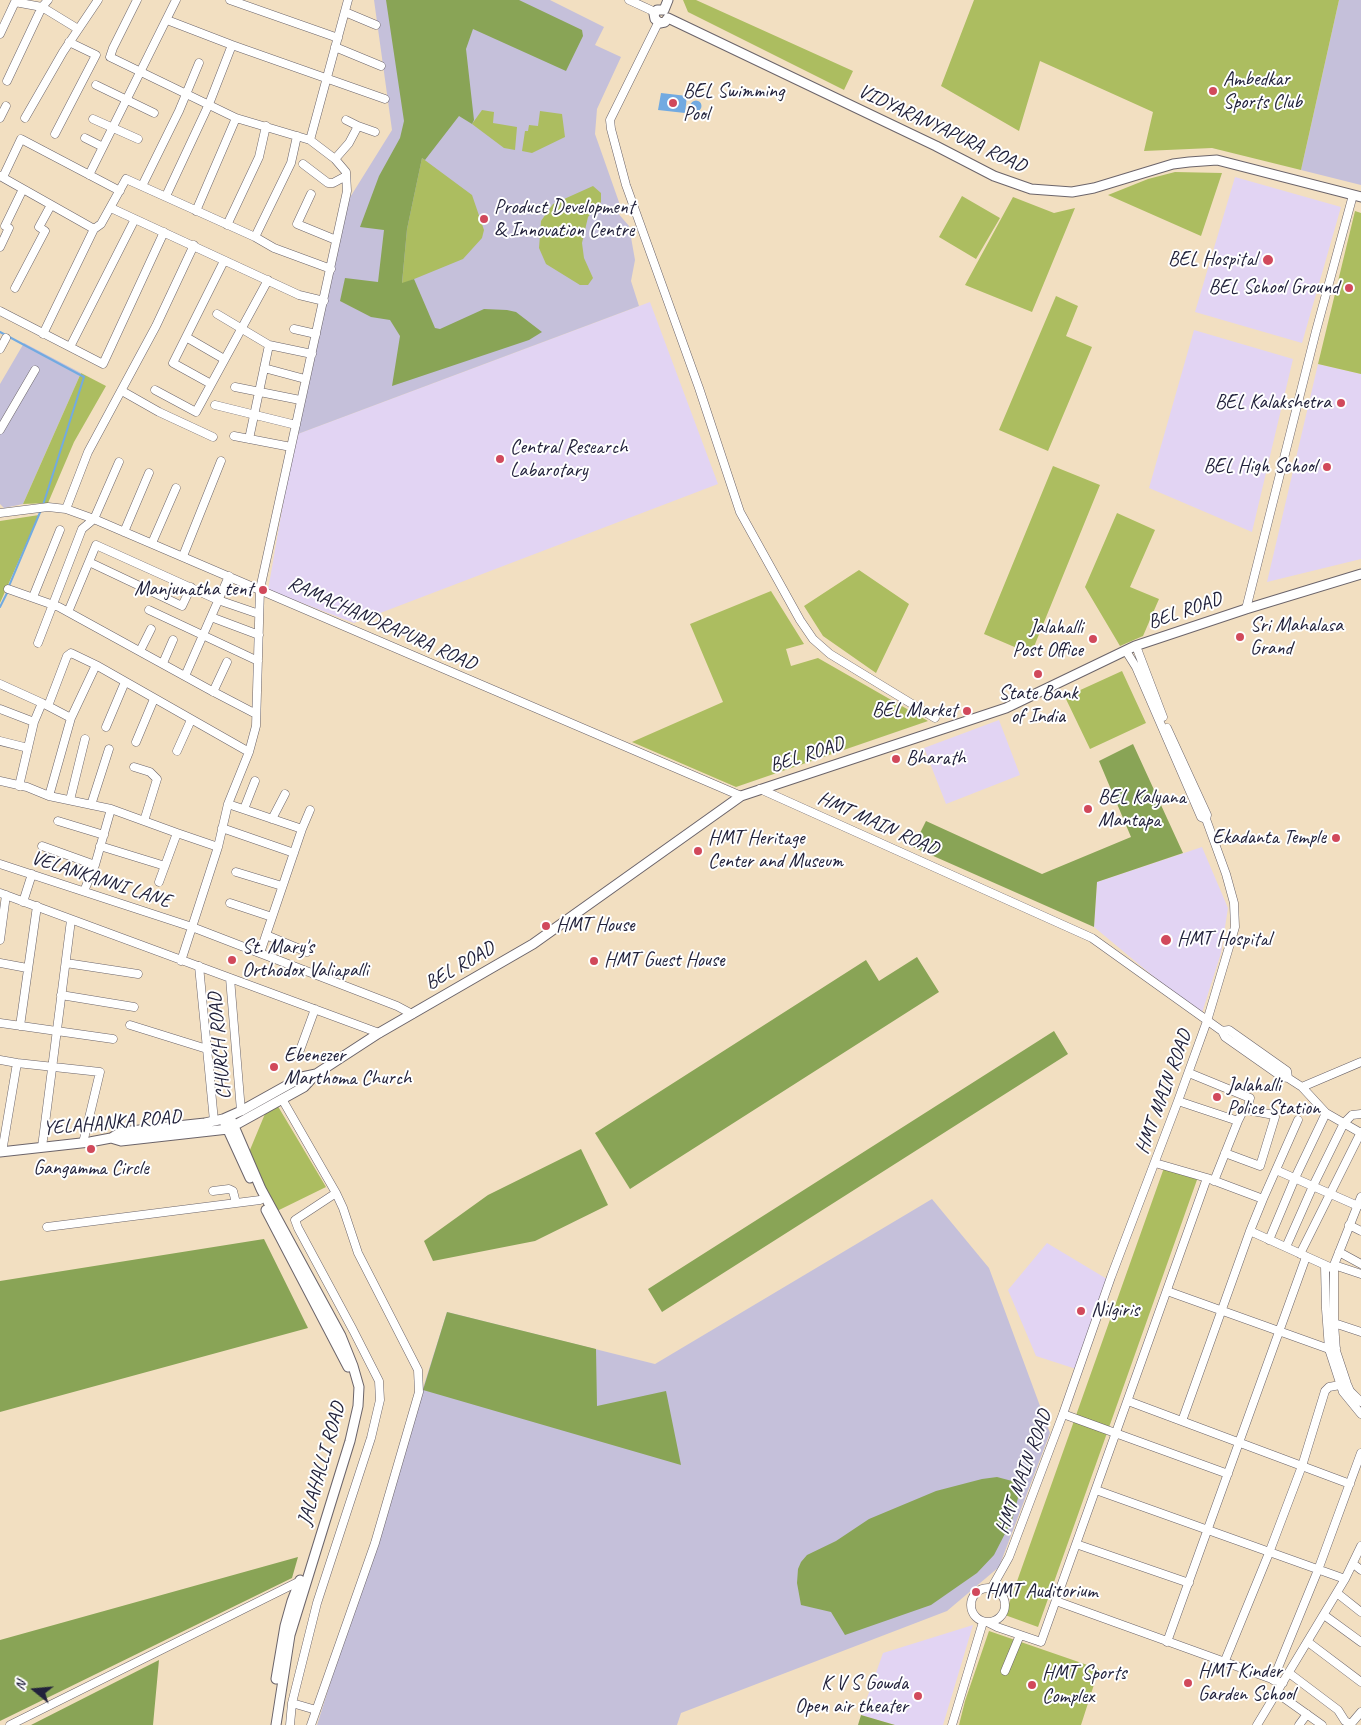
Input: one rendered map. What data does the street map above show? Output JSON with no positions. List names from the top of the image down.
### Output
{
  "streets": {
    "main road": [
      "VIDYARANYAPURA ROAD",
      "BEL ROAD",
      "YELAHANKA ROAD",
      "JALAHALLI ROAD"
    ],
    "street": [
      "RAMACHANDRAPURA ROAD",
      "HMT MAIN ROAD",
      "VELANKANNI LANE",
      "CHURCH ROAD"
    ]
  },
  "crossings": [
    ["BEL ROAD", "RAMACHANDRAPURA ROAD"],
    ["BEL ROAD", "HMT MAIN ROAD"],
    ["BEL ROAD", "VELANKANNI LANE"],
    ["BEL ROAD", "CHURCH ROAD"],
    ["BEL ROAD", "YELAHANKA ROAD"],
    ["BEL ROAD", "JALAHALLI ROAD"],
    ["YELAHANKA ROAD", "JALAHALLI ROAD"]
  ],
  "places": [
    "Ambedkar Sports Club",
    "BEL Swimming Pool",
    "Product Development & Innovation Centre",
    "BEL Hospital",
    "BEL School Ground",
    "BEL Kalakshetra",
    "Central Research Labarotary",
    "BEL High School",
    "Manjunatha tent",
    "Sri Mahalasa Grand",
    "Jalahalli Post Office",
    "State Bank of India",
    "BEL Market",
    "Bharath",
    "BEL Kalyana Mantapa",
    "Ekadanta Temple",
    "HMT Heritage Center and Museum",
    "HMT House",
    "HMT Hospital",
    "St. Mary's Orthodox Valiapalli",
    "HMT Guest House",
    "Ebenezer Marthoma Church",
    "Jalahalli Police Station",
    "Gangamma Circle",
    "Nilgiris",
    "HMT Auditorium",
    "HMT Kinder Garden School",
    "HMT Sports Complex",
    "K V S Gowda Open air theater"
  ],
  "north": "left"
}
